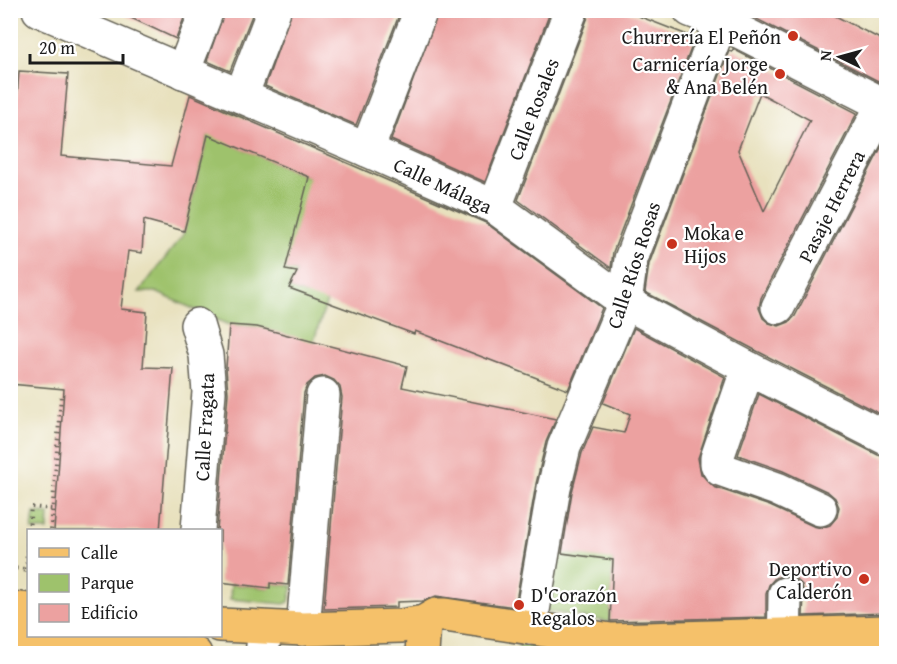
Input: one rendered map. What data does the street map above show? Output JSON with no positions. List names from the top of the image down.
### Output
{
  "streets": {
    "street": [
      "Calle Rosales",
      "Calle Málaga",
      "Pasaje Herrera",
      "Calle Ríos Rosas",
      "Calle Fragata"
    ]
  },
  "crossings": [
    ["Calle Rosales", "Calle Málaga"],
    ["Calle Málaga", "Calle Ríos Rosas"]
  ],
  "places": [
    "Churrería El Peñón",
    "Carnicería Jorge & Ana Belén",
    "Moka e Hijos",
    "Deportivo Calderón",
    "D'Corazón Regalos"
  ],
  "legend": ["Calle", "Parque", "Edificio"],
  "scale_bar": "20 m",
  "north": "left"
}
